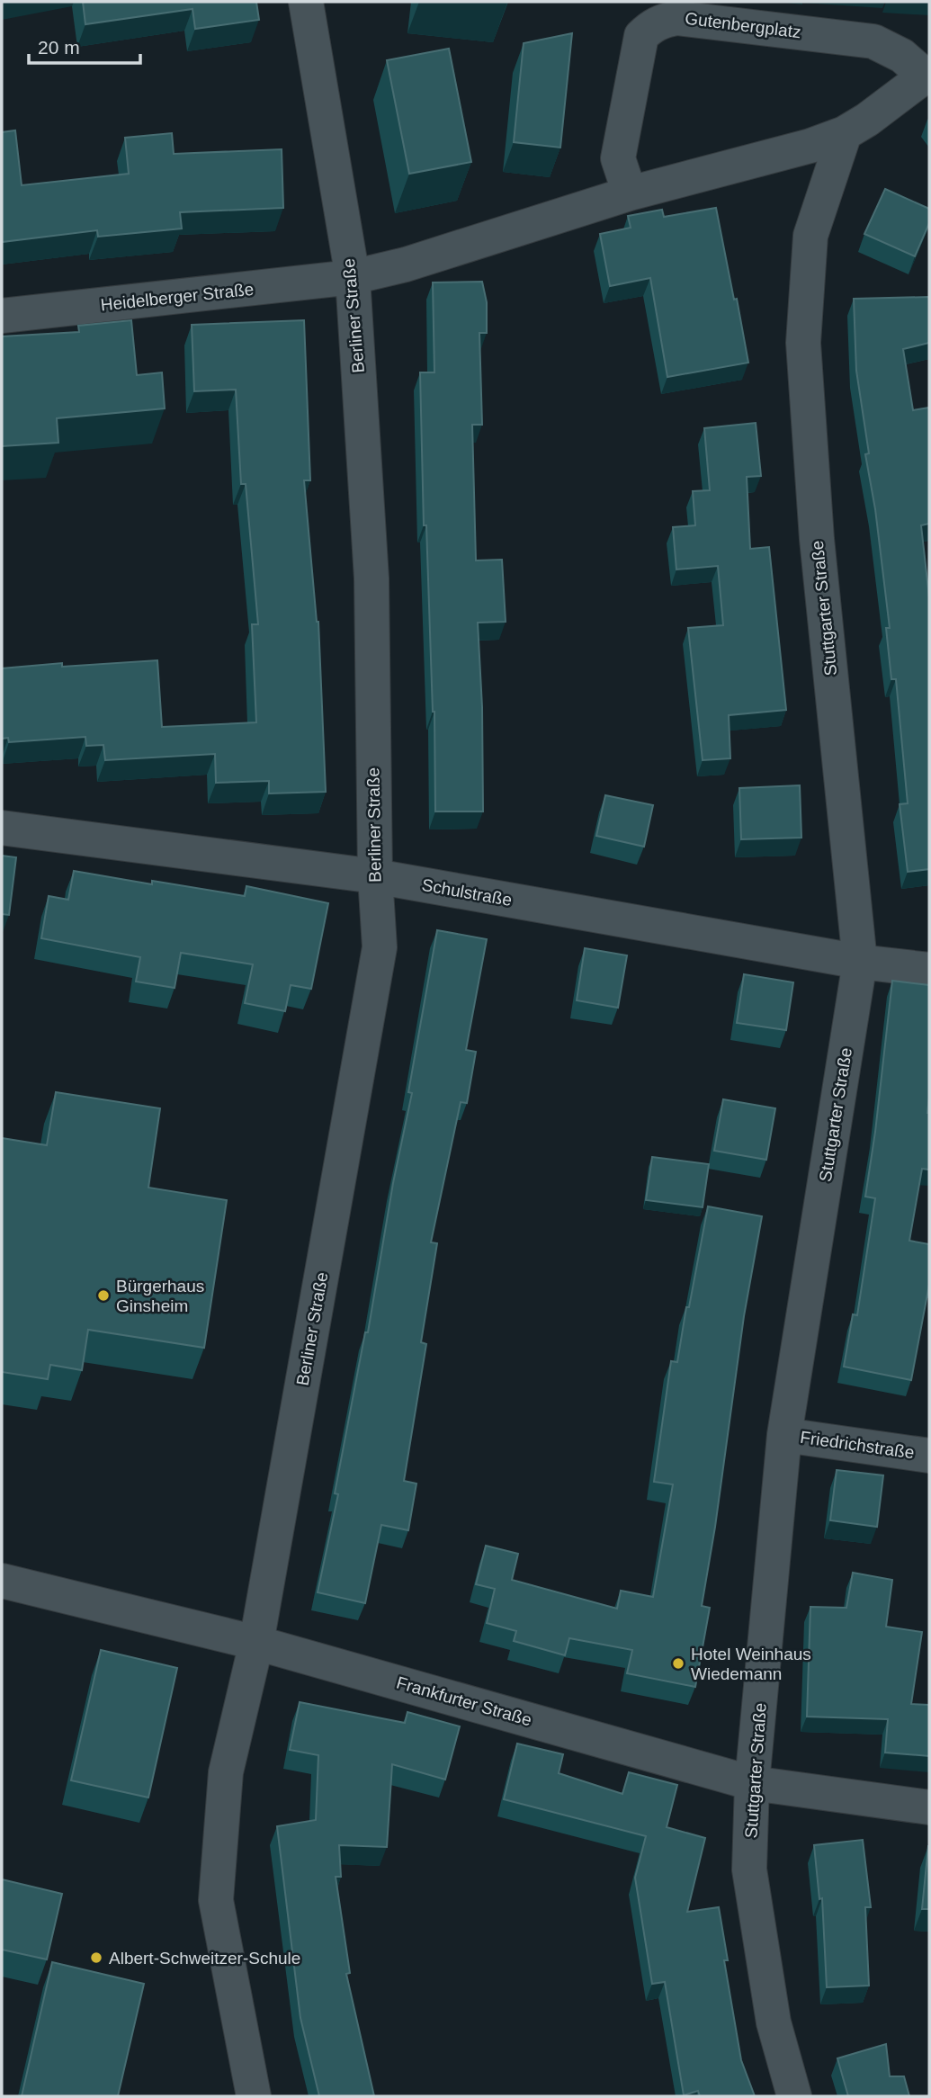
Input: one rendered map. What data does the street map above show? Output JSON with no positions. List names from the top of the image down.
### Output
{
  "streets": {
    "street": [
      "Gutenbergplatz",
      "Heidelberger Straße",
      "Berliner Straße",
      "Stuttgarter Straße",
      "Schulstraße",
      "Friedrichstraße",
      "Frankfurter Straße"
    ]
  },
  "crossings": [
    ["Gutenbergplatz", "Heidelberger Straße"],
    ["Gutenbergplatz", "Berliner Straße"],
    ["Gutenbergplatz", "Stuttgarter Straße"],
    ["Heidelberger Straße", "Berliner Straße"],
    ["Berliner Straße", "Schulstraße"],
    ["Berliner Straße", "Frankfurter Straße"],
    ["Stuttgarter Straße", "Schulstraße"],
    ["Stuttgarter Straße", "Friedrichstraße"],
    ["Stuttgarter Straße", "Frankfurter Straße"]
  ],
  "places": ["Bürgerhaus Ginsheim", "Hotel Weinhaus Wiedemann", "Albert-Schweitzer-Schule"],
  "scale_bar": "20 m"
}
